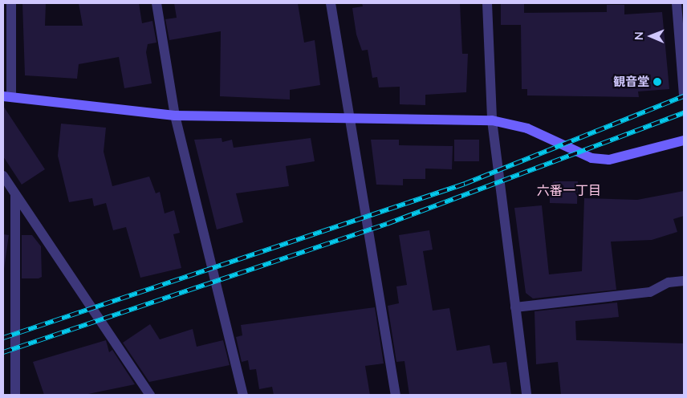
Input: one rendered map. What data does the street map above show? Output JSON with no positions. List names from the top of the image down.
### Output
{
  "districts": ["六番一丁目"],
  "places": ["観音堂"],
  "north": "left"
}
